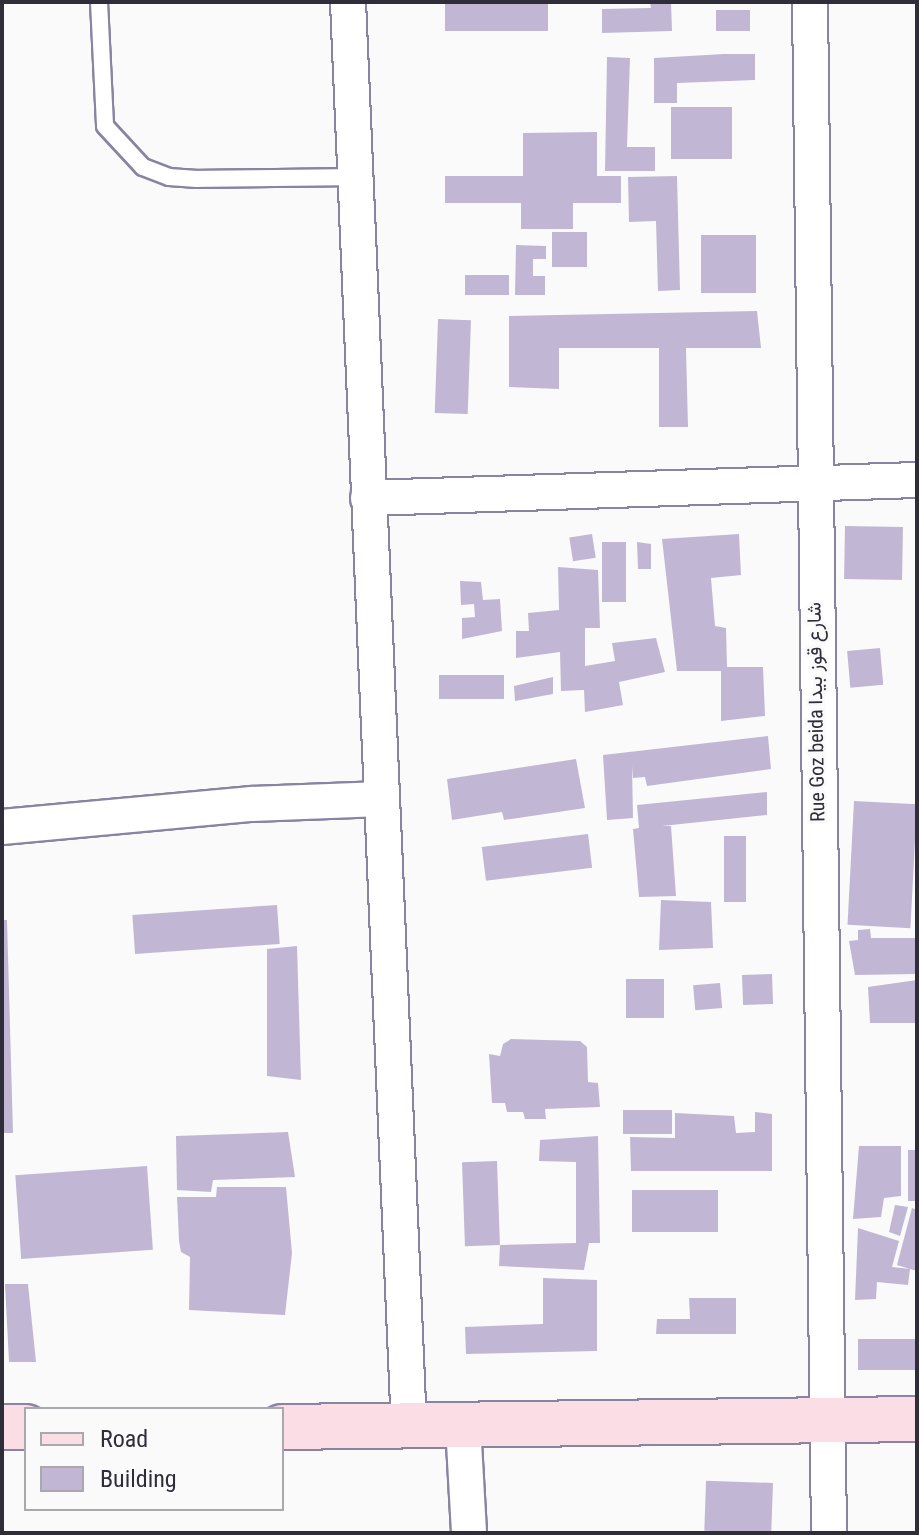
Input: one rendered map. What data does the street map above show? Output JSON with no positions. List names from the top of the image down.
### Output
{
  "streets": {
    "street": ["Rue Goz beida شارع قوز بيدا"]
  },
  "legend": ["Road", "Building"]
}
